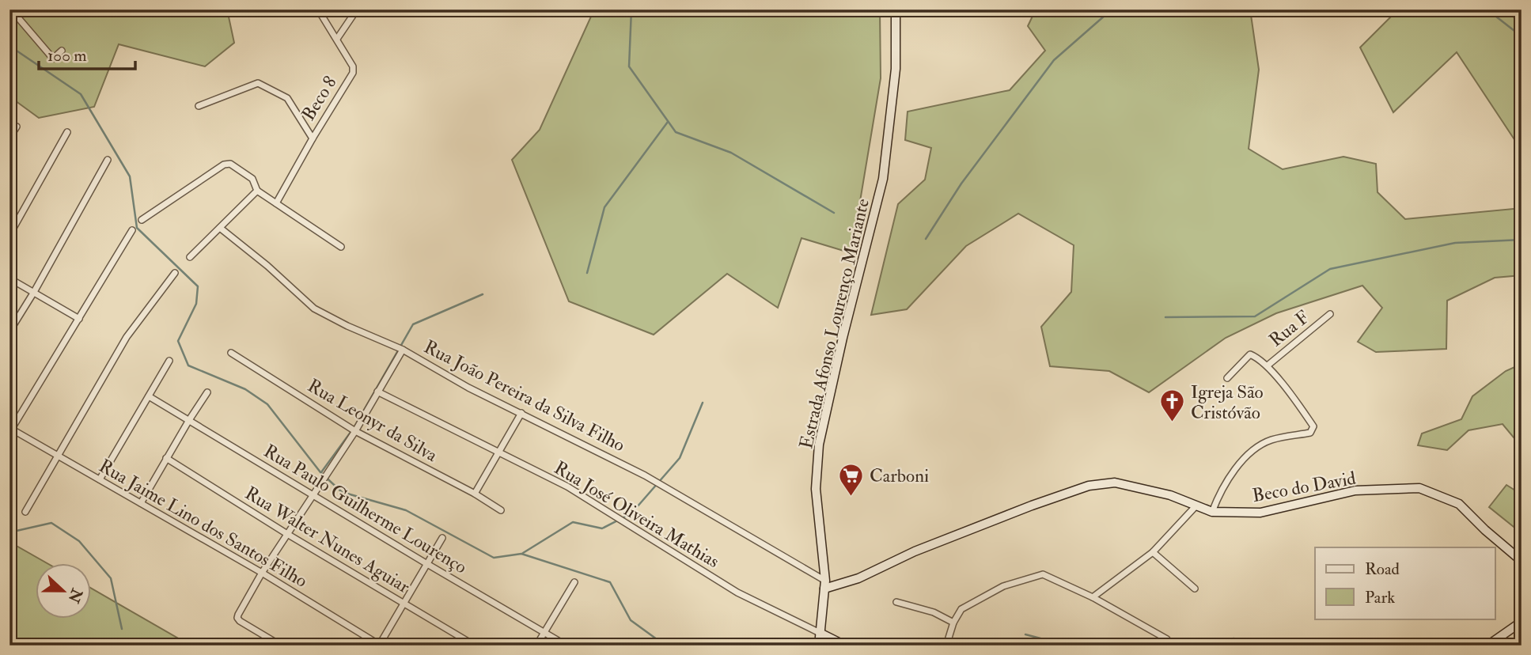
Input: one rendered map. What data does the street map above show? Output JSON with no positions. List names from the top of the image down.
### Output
{
  "streets": {
    "street": [
      "Beco 8",
      "Estrada Afonso Lourenço Mariante",
      "Rua F",
      "Rua João Pereira da Silva Filho",
      "Rua Leonyr da Silva",
      "Beco do David",
      "Rua Paulo Guilherme Lourenço",
      "Rua José Oliveira Mathias",
      "Rua Jaime Lino dos Santos Filho",
      "Rua Walter Nunes Aguiar"
    ]
  },
  "crossings": [
    ["Estrada Afonso Lourenço Mariante", "Rua João Pereira da Silva Filho"],
    ["Estrada Afonso Lourenço Mariante", "Beco do David"],
    ["Estrada Afonso Lourenço Mariante", "Rua José Oliveira Mathias"],
    ["Rua João Pereira da Silva Filho", "Beco do David"]
  ],
  "places": {
    "church": ["Igreja São Cristóvão"],
    "supermarket": ["Carboni"]
  },
  "legend": ["Road", "Park"],
  "scale_bar": "100 m",
  "north": "right"
}
